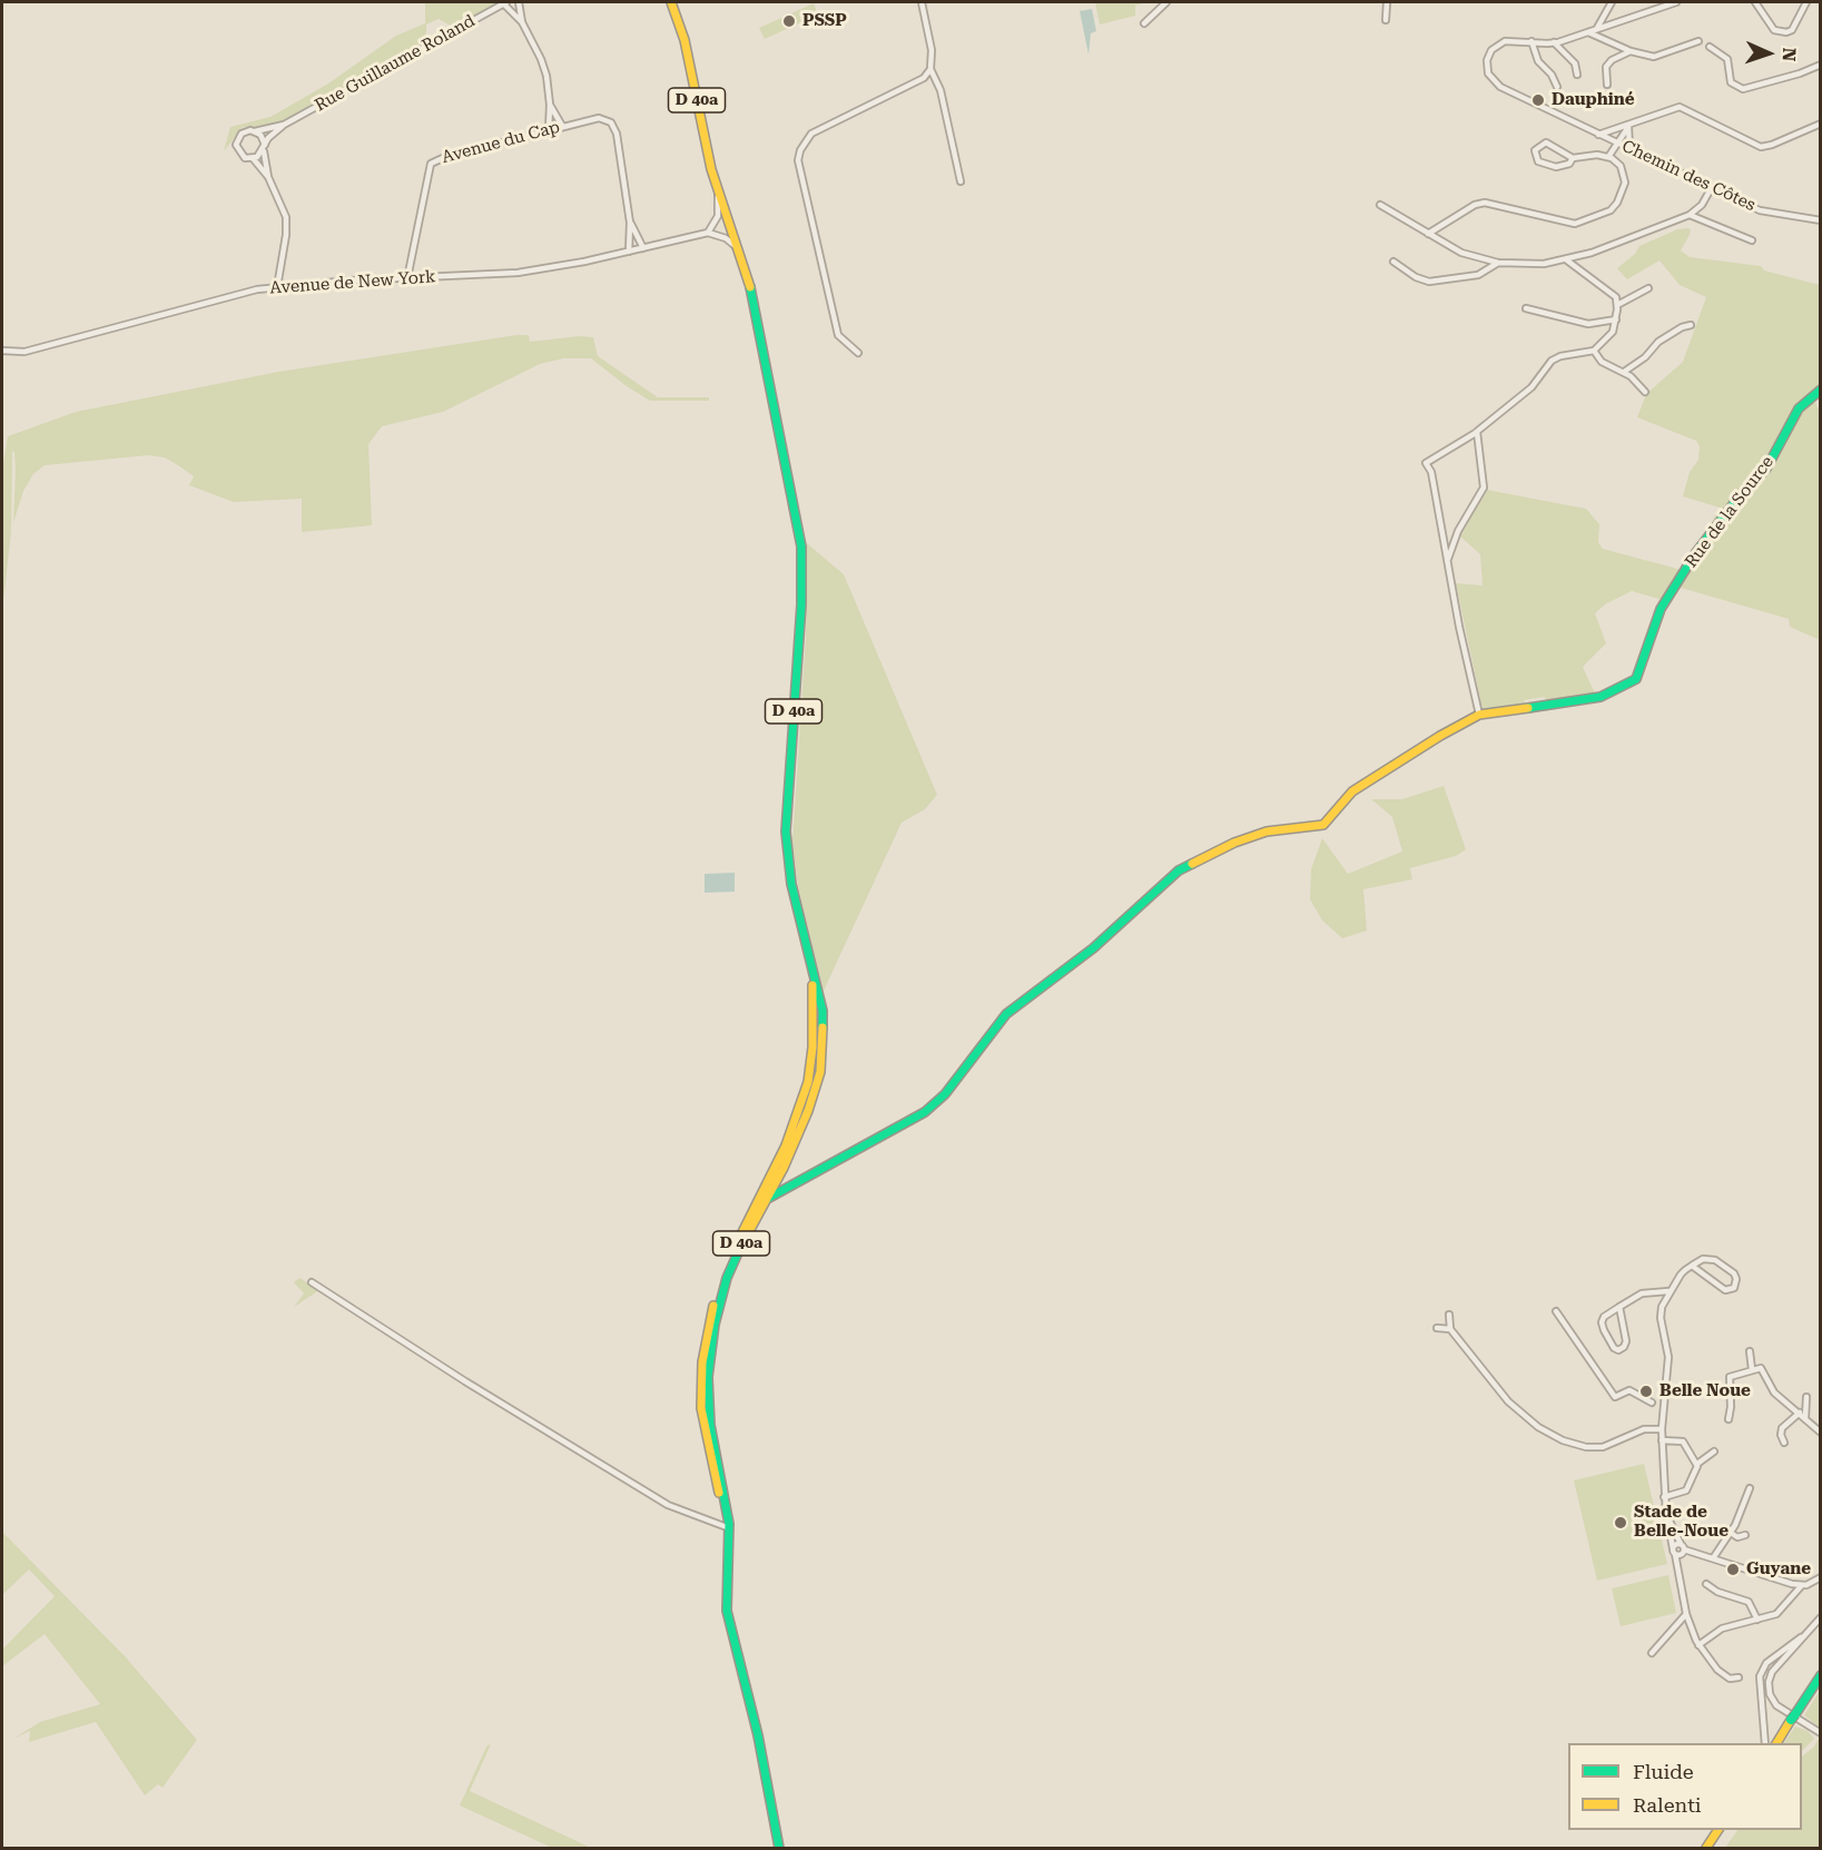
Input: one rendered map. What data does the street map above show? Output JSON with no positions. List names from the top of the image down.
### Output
{
  "streets": {
    "main road": ["D 40a", "Rue de la Source"],
    "street": [
      "Rue Guillaume Roland",
      "Avenue du Cap",
      "Chemin des Côtes",
      "Avenue de New York"
    ]
  },
  "crossings": [
    ["D 40a", "Rue de la Source"],
    ["Avenue du Cap", "Avenue de New York"]
  ],
  "places": [
    "PSSP",
    "Dauphiné",
    "Belle Noue",
    "Stade de Belle-Noue",
    "Guyane"
  ],
  "legend": ["Fluide", "Ralenti"],
  "north": "right"
}
